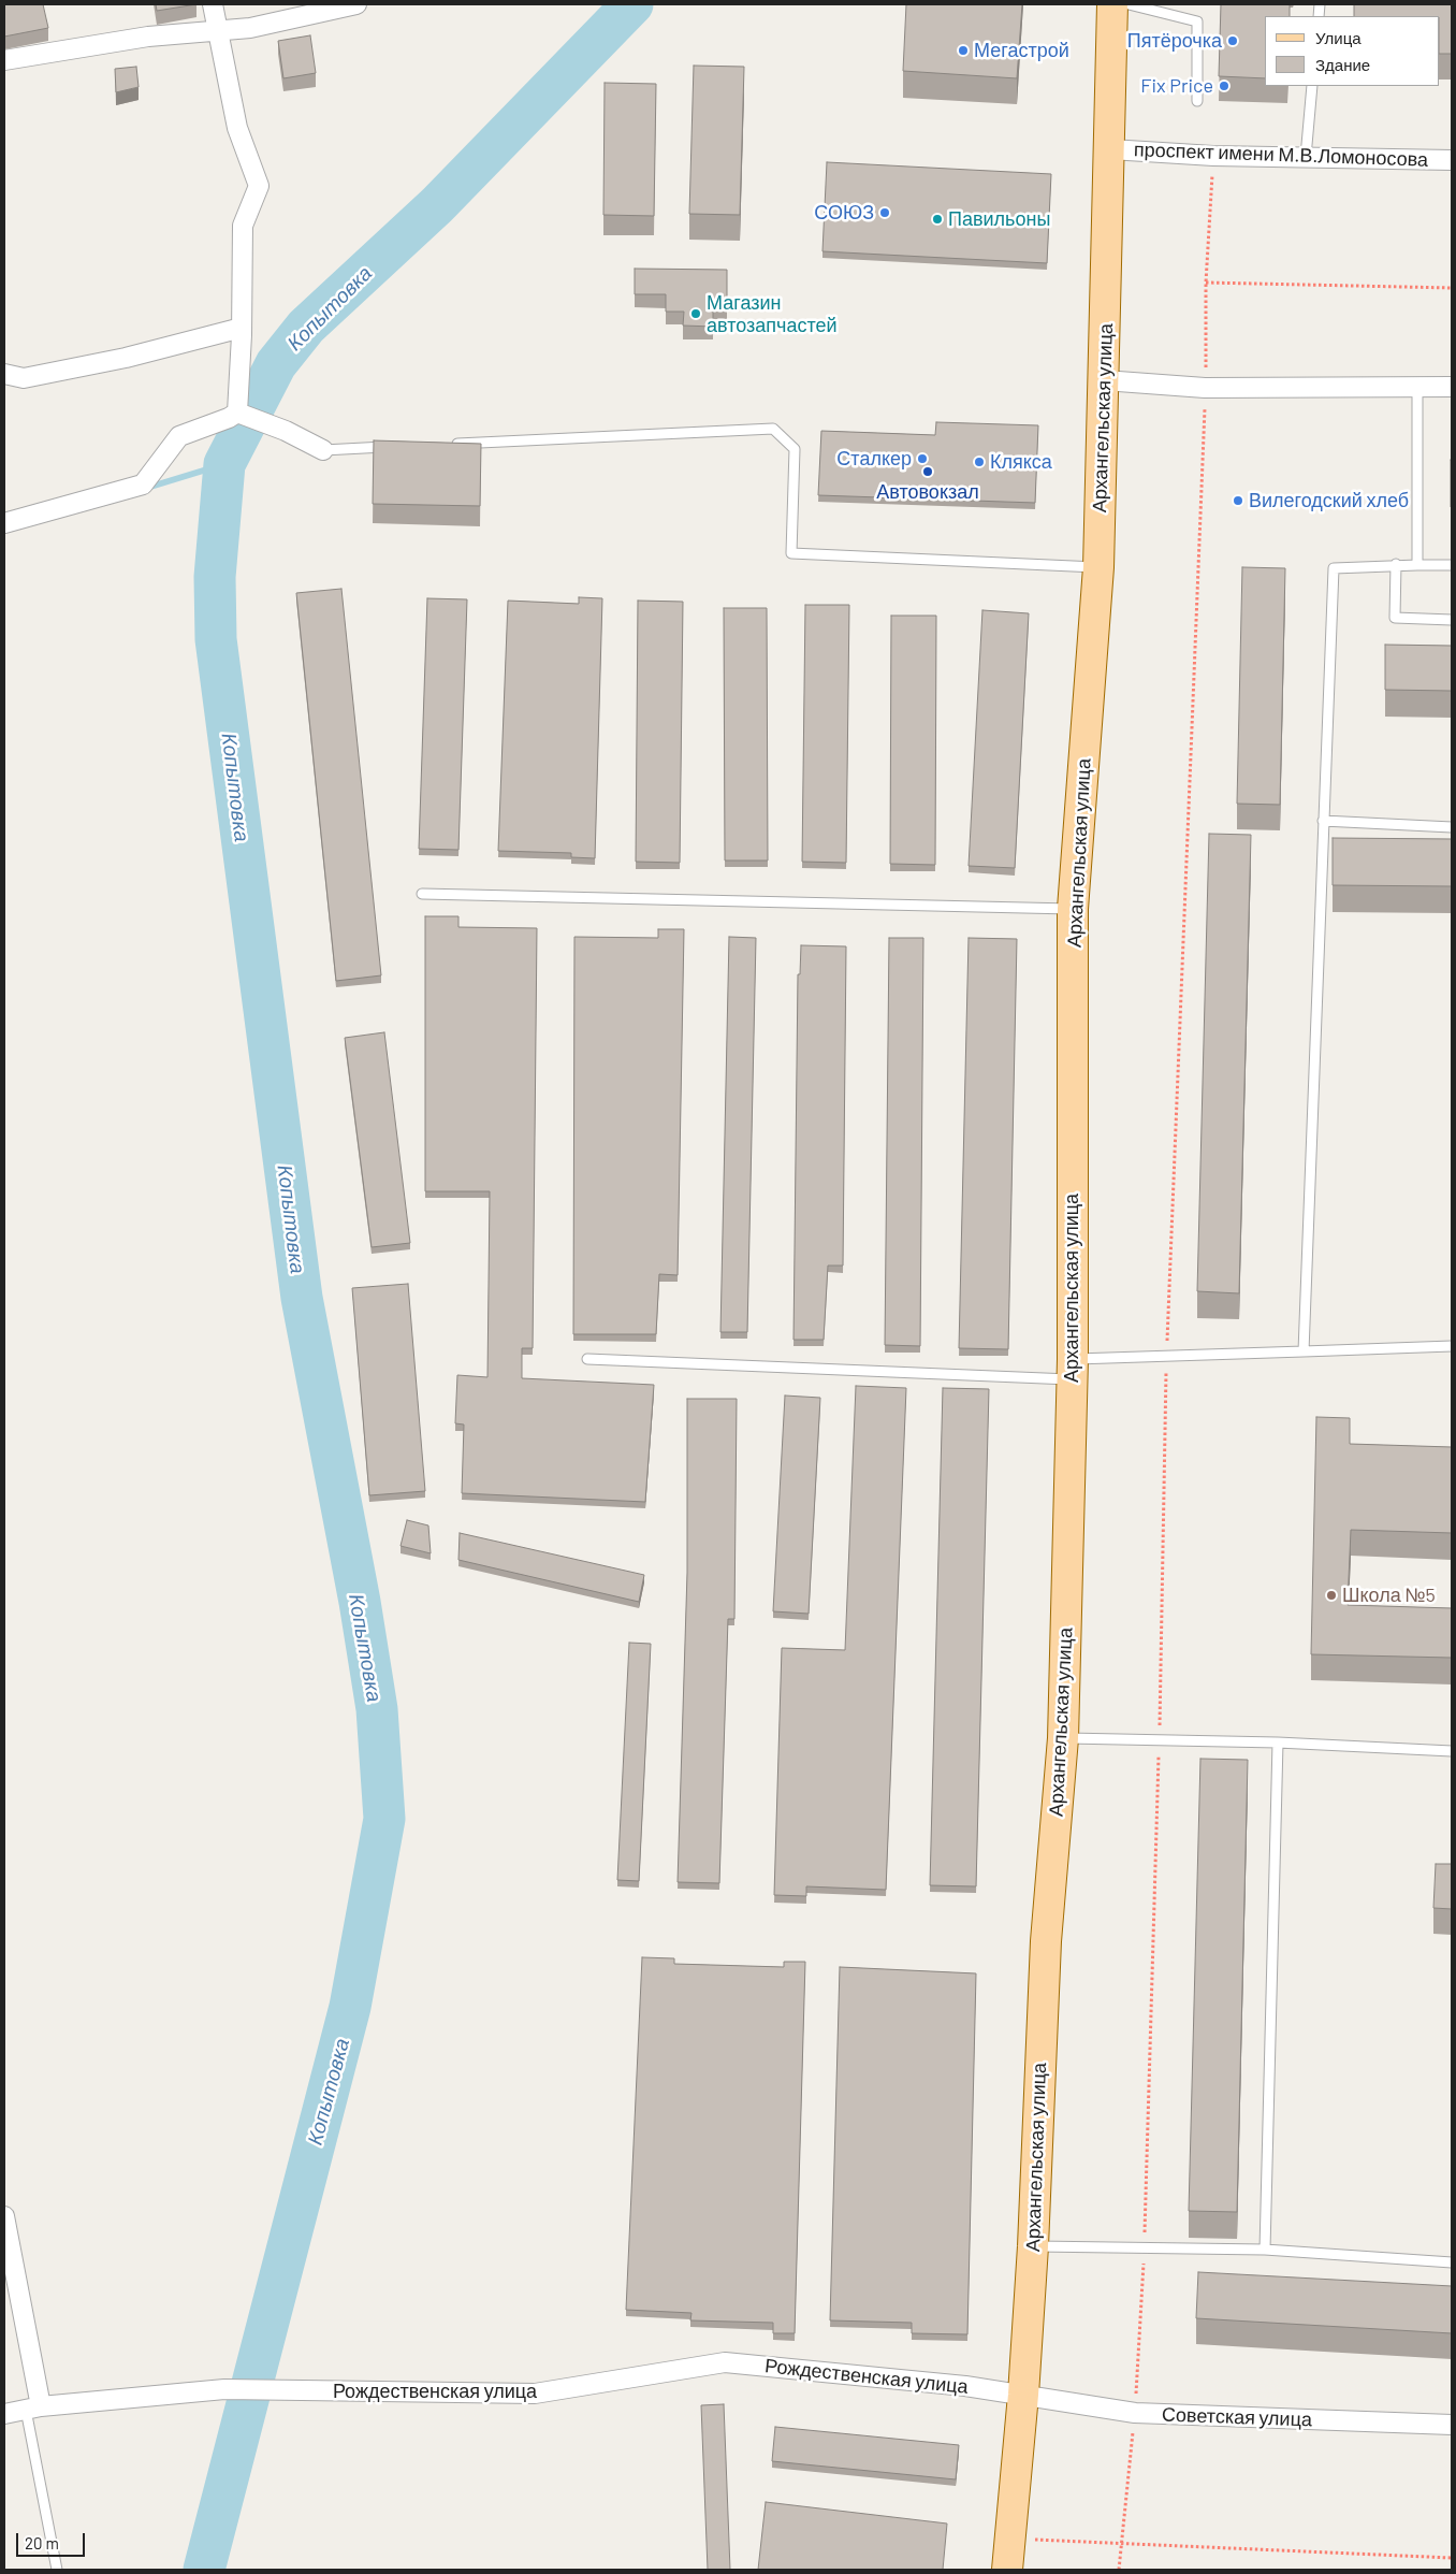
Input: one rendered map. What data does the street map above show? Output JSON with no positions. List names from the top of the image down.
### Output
{
  "streets": {
    "main road": ["Архангельская улица"],
    "street": ["проспект имени М.В.Ломоносова", "Рождественская улица", "Советская улица"]
  },
  "crossings": [
    ["проспект имени М.В.Ломоносова", "Архангельская улица"],
    ["Архангельская улица", "Рождественская улица"],
    ["Архангельская улица", "Советская улица"],
    ["Рождественская улица", "Советская улица"]
  ],
  "water": ["Копытовка"],
  "places": [
    "Пятёрочка",
    "Мегастрой",
    "Fix Price",
    "СОЮЗ",
    "Павильоны",
    "Магазин автозапчастей",
    "Сталкер",
    "Клякса",
    "Автовокзал",
    "Вилегодский хлеб",
    "Школа №5"
  ],
  "legend": ["Улица", "Здание"],
  "scale_bar": "20 m"
}
